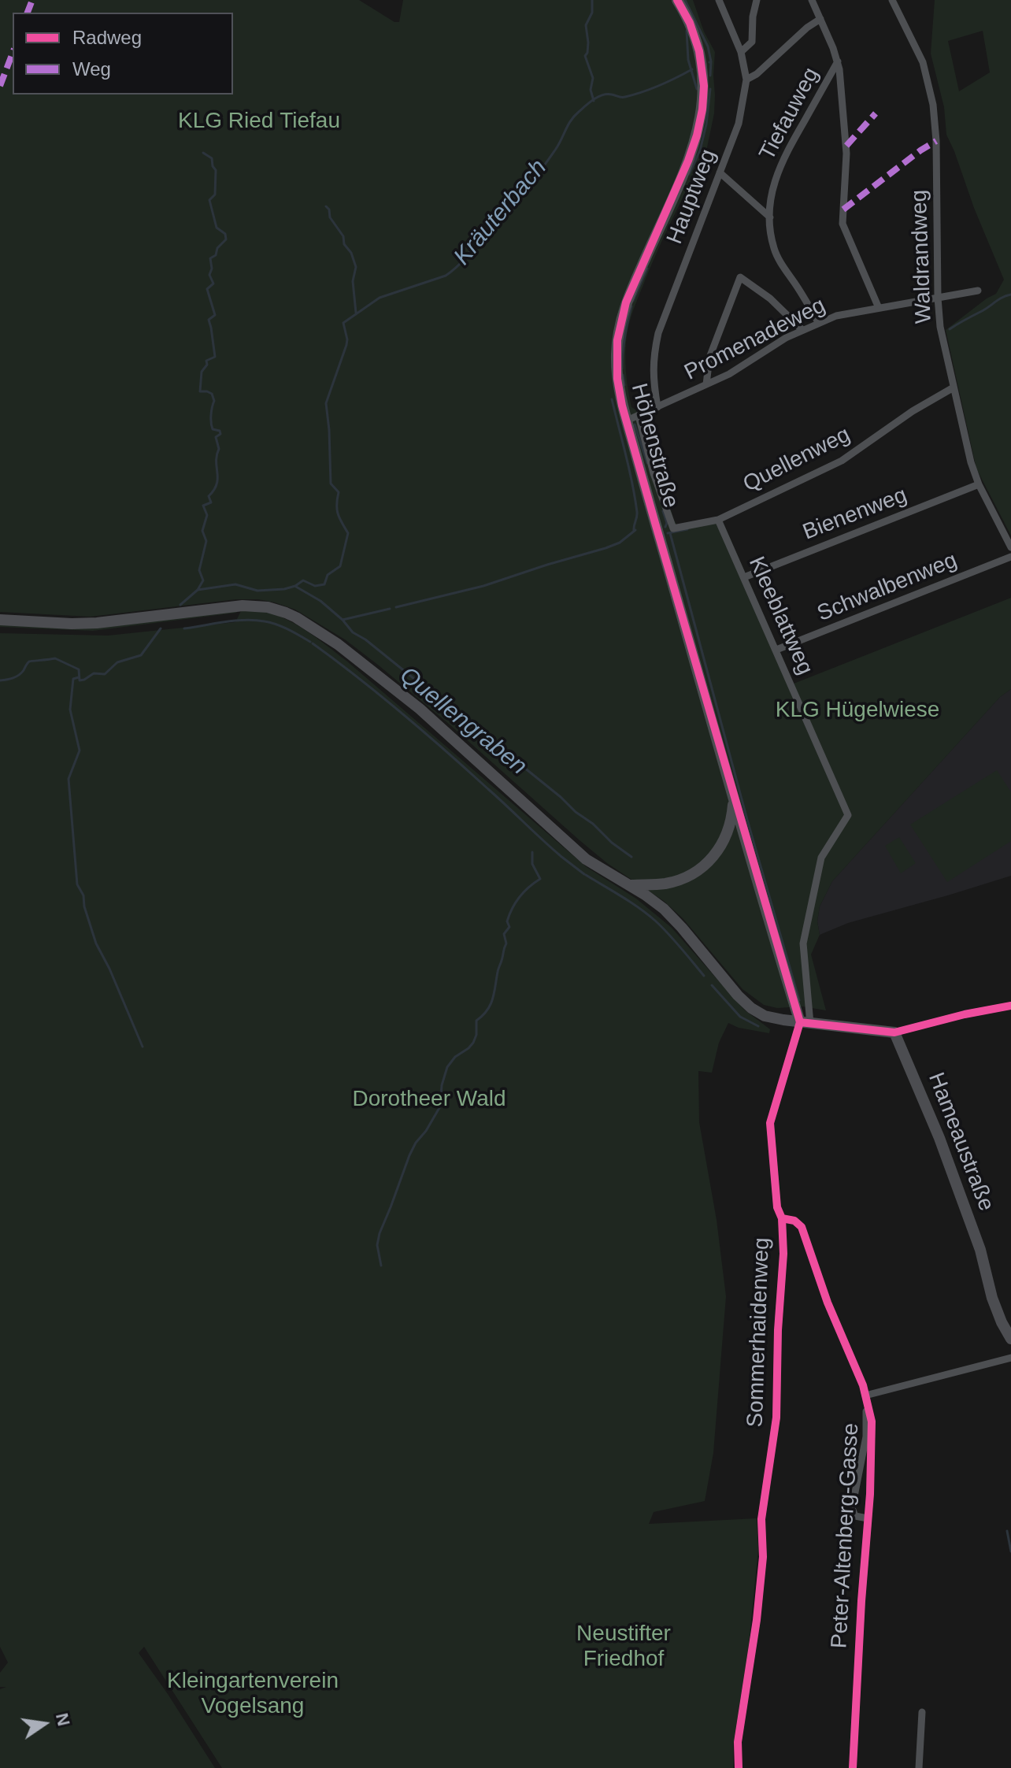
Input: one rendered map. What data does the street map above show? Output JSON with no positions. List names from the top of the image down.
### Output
{
  "streets": {
    "main road": ["Höhenstraße", "Hameaustraße"],
    "street": [
      "Tiefauweg",
      "Hauptweg",
      "Waldrandweg",
      "Promenadeweg",
      "Quellenweg",
      "Bienenweg",
      "Schwalbenweg",
      "Kleeblattweg",
      "Sommerhaidenweg",
      "Peter-Altenberg-Gasse"
    ]
  },
  "crossings": [
    ["Tiefauweg", "Promenadeweg"],
    ["Hauptweg", "Promenadeweg"],
    ["Waldrandweg", "Promenadeweg"],
    ["Waldrandweg", "Quellenweg"],
    ["Waldrandweg", "Bienenweg"],
    ["Promenadeweg", "Höhenstraße"],
    ["Quellenweg", "Kleeblattweg"],
    ["Bienenweg", "Kleeblattweg"],
    ["Schwalbenweg", "Kleeblattweg"],
    ["Kleeblattweg", "Sommerhaidenweg"],
    ["Sommerhaidenweg", "Peter-Altenberg-Gasse"]
  ],
  "water": ["Kräuterbach", "Quellengraben"],
  "parks": [
    "KLG Ried Tiefau",
    "KLG Hügelwiese",
    "Dorotheer Wald",
    "Neustifter Friedhof",
    "Kleingartenverein Vogelsang"
  ],
  "legend": ["Radweg", "Weg"],
  "north": "right"
}
